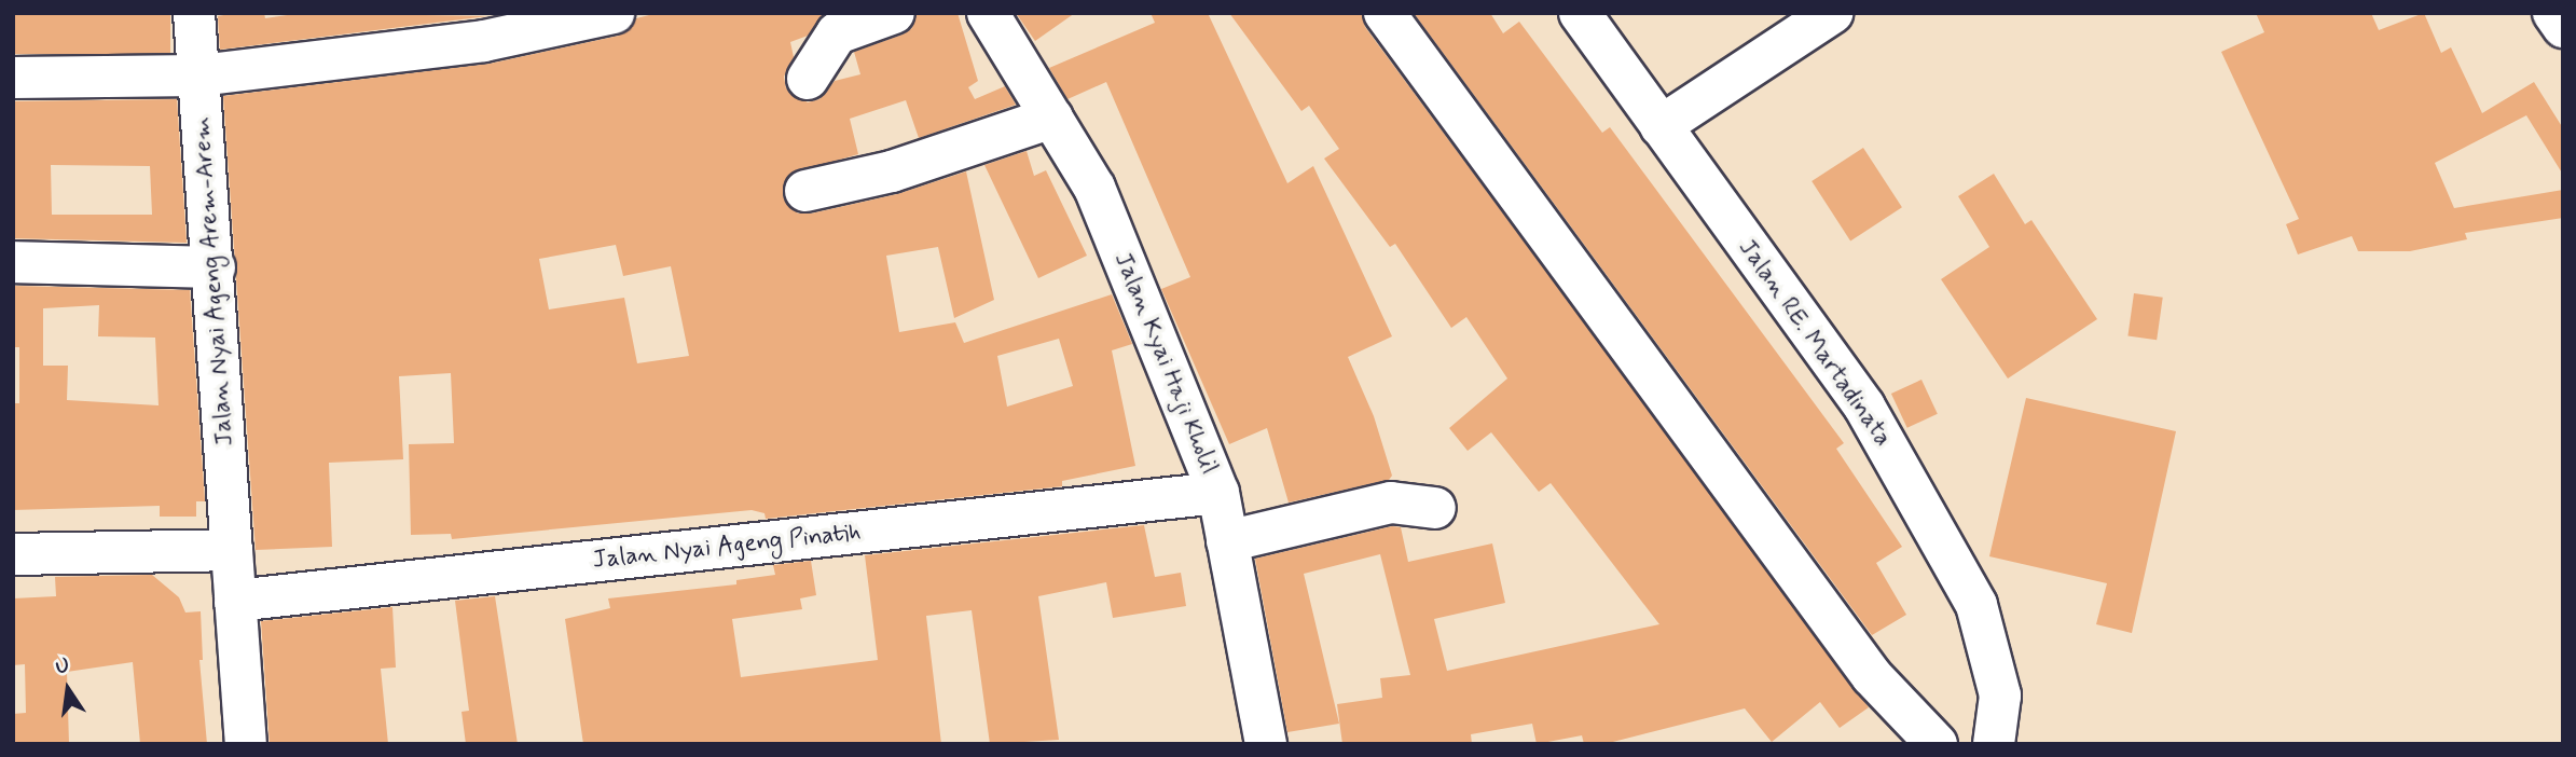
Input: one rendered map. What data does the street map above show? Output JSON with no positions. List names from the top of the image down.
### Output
{
  "streets": {
    "main road": [
      "Jalan Nyai Ageng Arem-Arem",
      "Jalan RE. Martadinata",
      "Jalan Kyai Haji Kholil",
      "Jalan Nyai Ageng Pinatih"
    ]
  },
  "crossings": [
    ["Jalan Nyai Ageng Arem-Arem", "Jalan Nyai Ageng Pinatih"],
    ["Jalan Kyai Haji Kholil", "Jalan Nyai Ageng Pinatih"]
  ],
  "north": "top"
}
